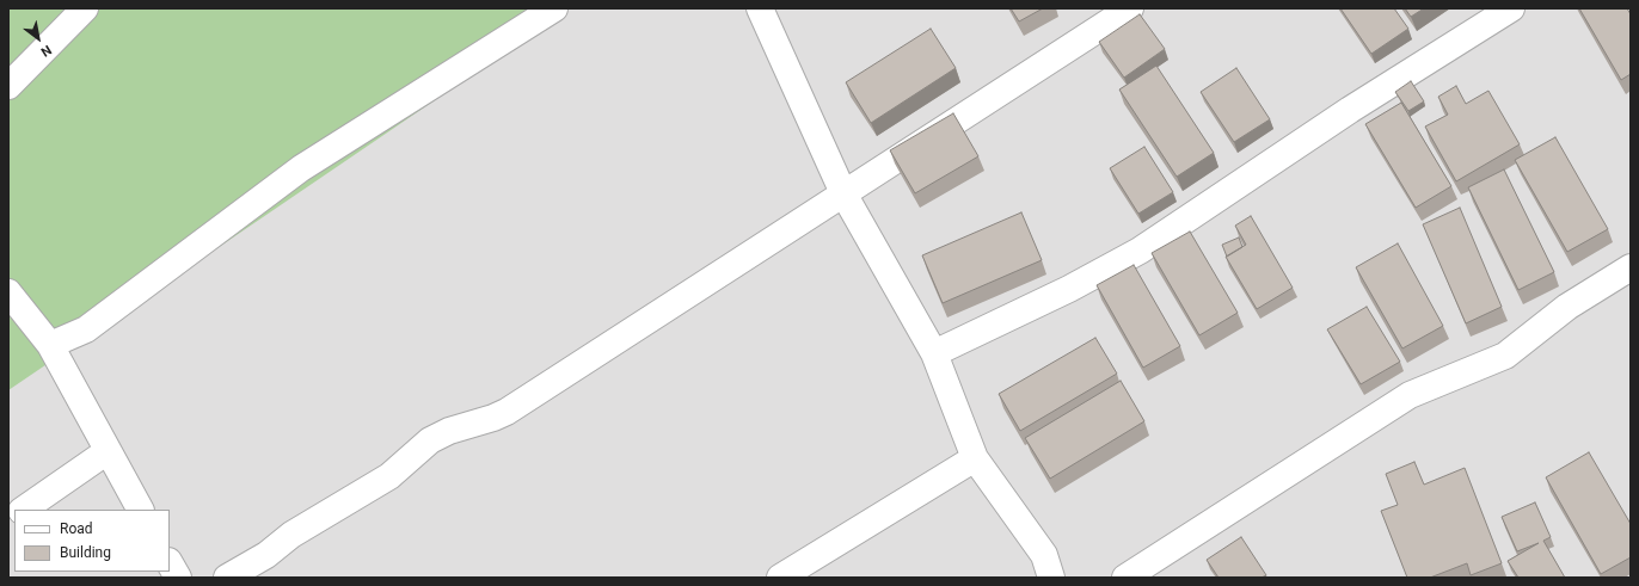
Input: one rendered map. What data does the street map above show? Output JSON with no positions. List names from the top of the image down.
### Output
{
  "legend": ["Road", "Building"],
  "north": "bottom right"
}
